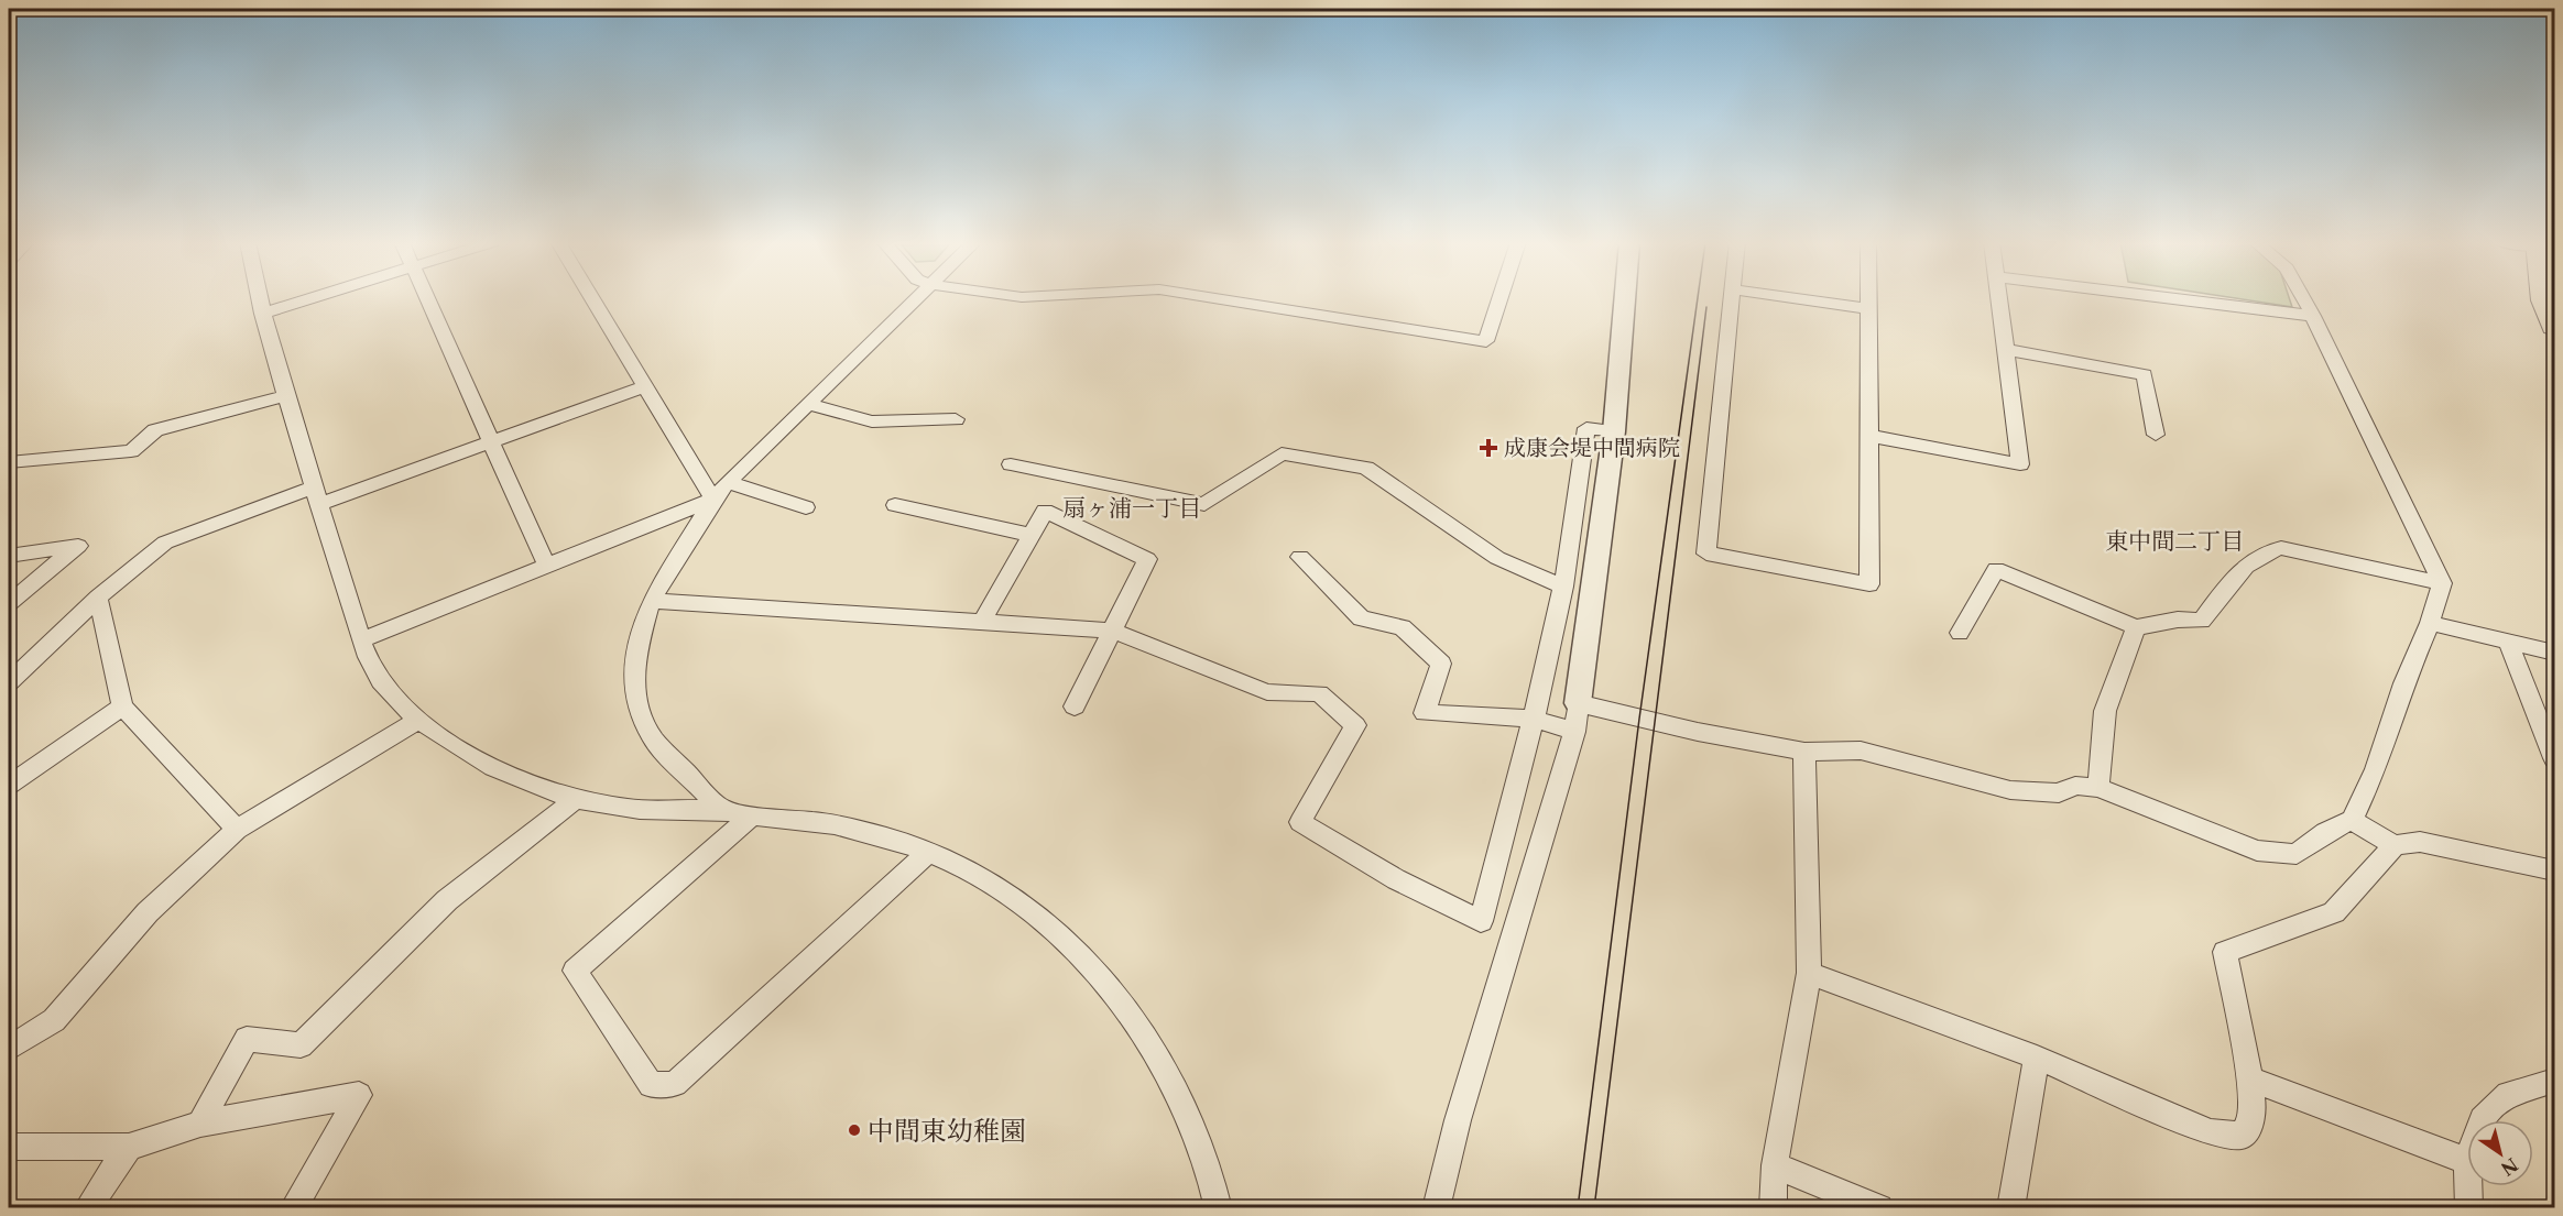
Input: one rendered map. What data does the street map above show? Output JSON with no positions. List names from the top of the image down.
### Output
{
  "districts": ["扇ヶ浦一丁目", "東中間二丁目"],
  "places": {
    "health": ["成康会堤中間病院"],
    "other": ["中間東幼稚園"]
  },
  "north": "bottom right"
}
